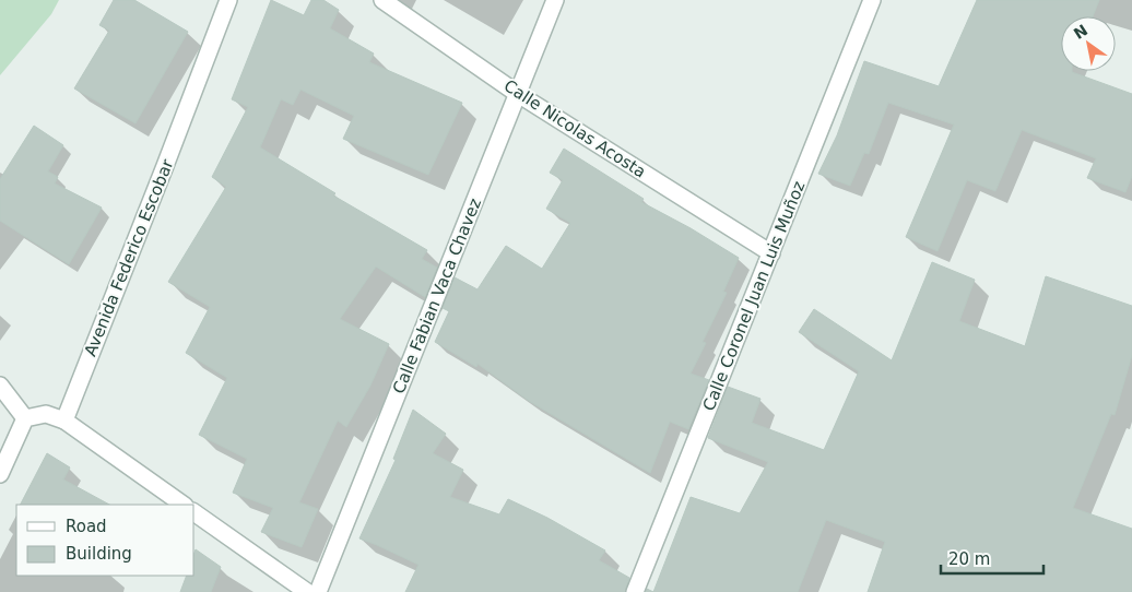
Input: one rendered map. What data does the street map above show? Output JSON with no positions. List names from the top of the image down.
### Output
{
  "streets": {
    "street": [
      "Calle Nicolas Acosta",
      "Avenida Federico Escobar",
      "Calle Fabian Vaca Chavez",
      "Calle Coronel Juan Luis Muñoz"
    ]
  },
  "crossings": [
    ["Calle Nicolas Acosta", "Calle Fabian Vaca Chavez"],
    ["Calle Nicolas Acosta", "Calle Coronel Juan Luis Muñoz"]
  ],
  "legend": ["Road", "Building"],
  "scale_bar": "20 m",
  "north": "top left"
}
